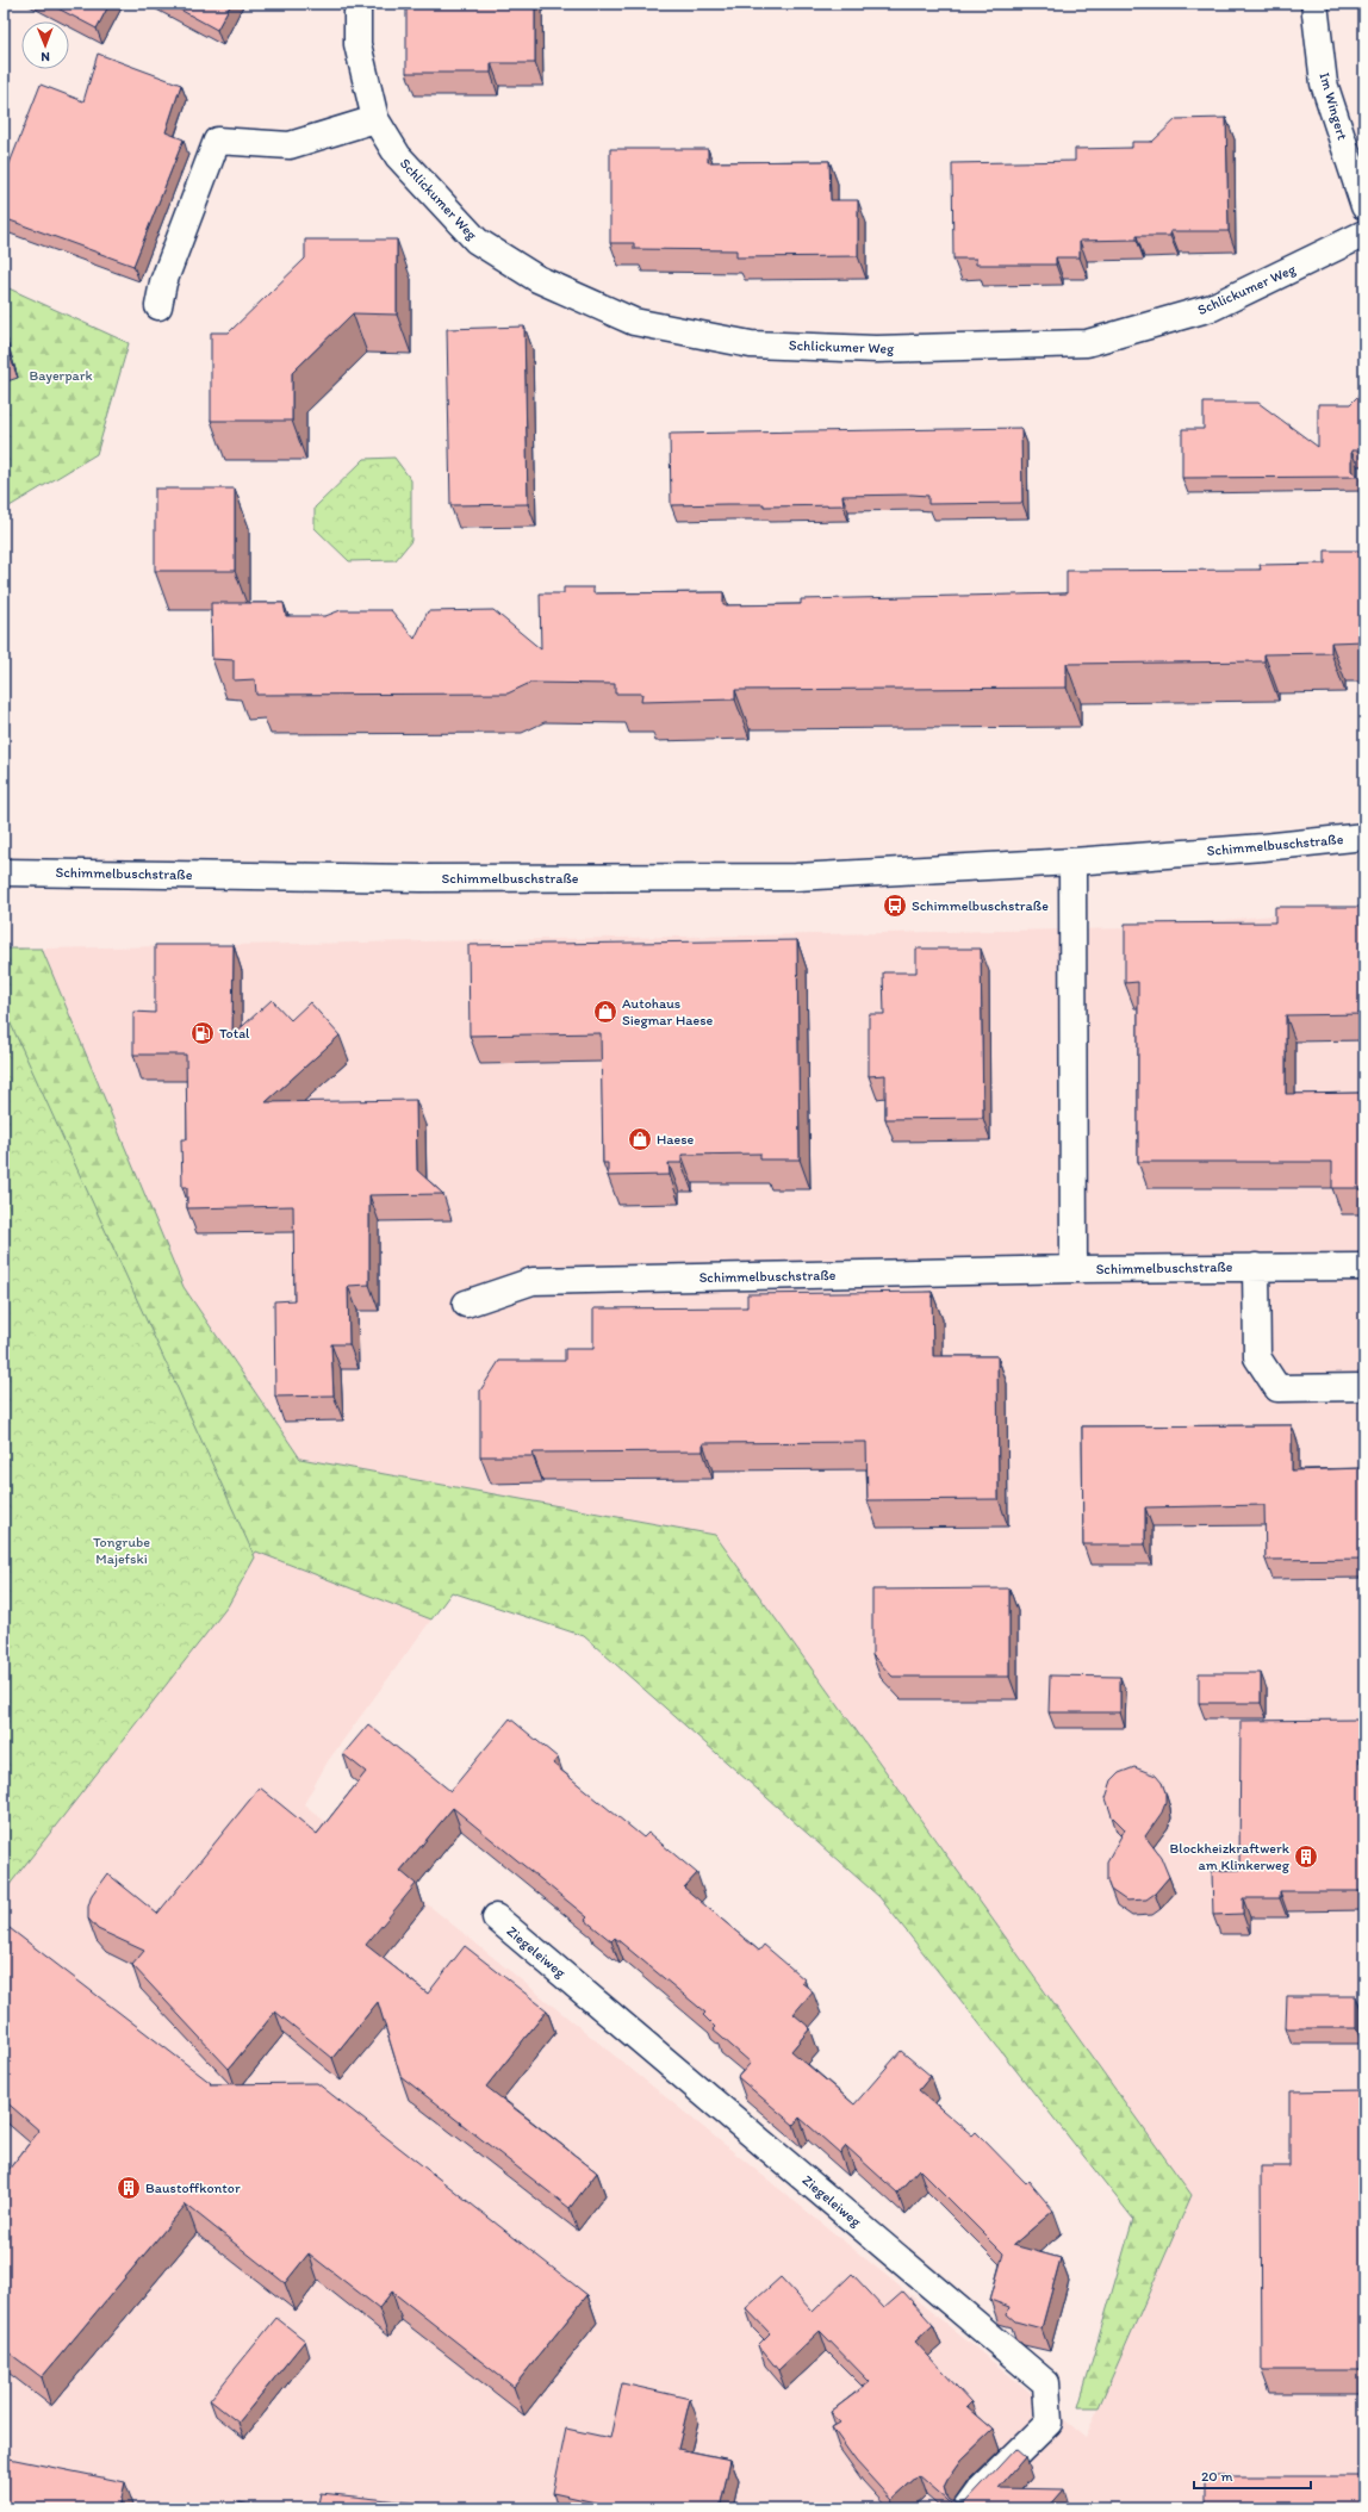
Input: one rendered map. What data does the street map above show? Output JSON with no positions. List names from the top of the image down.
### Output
{
  "streets": {
    "street": [
      "Im Wingert",
      "Schlickumer Weg",
      "Schimmelbuschstraße",
      "Ziegeleiweg"
    ]
  },
  "parks": ["Bayerpark", "Tongrube Majefski"],
  "places": {
    "bus stop": ["Schimmelbuschstraße"],
    "shop": ["Autohaus Siegmar Haese", "Haese"],
    "fuel station": ["Total"],
    "building": ["Blockheizkraftwerk am Klinkerweg", "Baustoffkontor"]
  },
  "scale_bar": "20 m",
  "north": "bottom"
}
